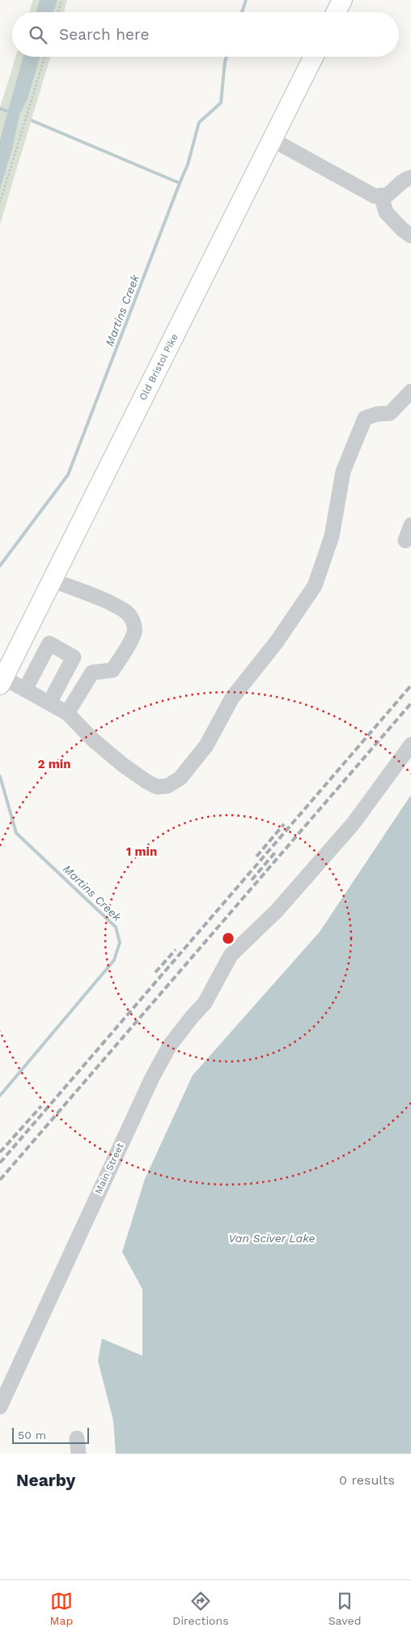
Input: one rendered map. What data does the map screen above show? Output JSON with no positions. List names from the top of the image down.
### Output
{
  "streets": {
    "main road": ["Old Bristol Pike"],
    "street": ["Main Street"]
  },
  "water": ["Martins Creek", "Van Sciver Lake"],
  "scale_bar": "50 m",
  "page": {
    "search": "Search here",
    "scale": "50 m",
    "heading": ["Nearby", "0 results"],
    "nav": ["Map", "Directions", "Saved"]
  },
  "rings": ["2 min", "1 min"]
}
